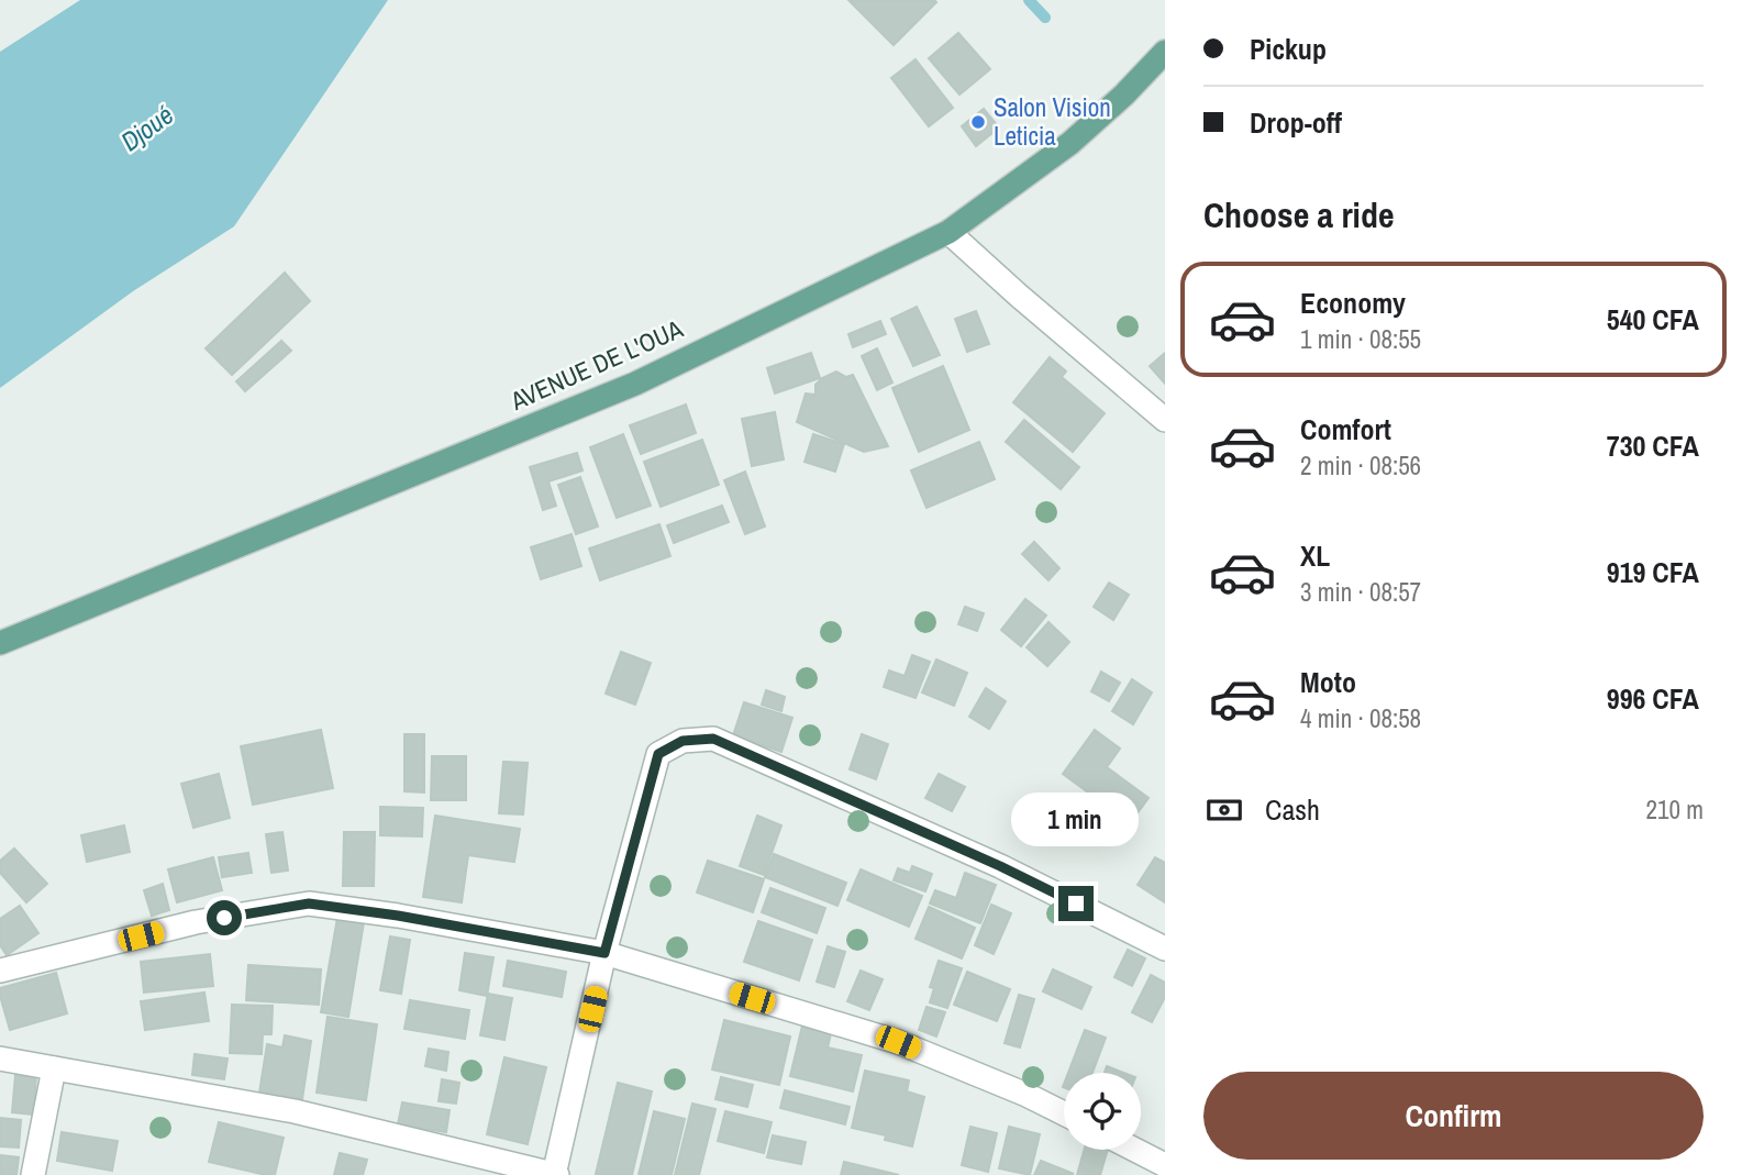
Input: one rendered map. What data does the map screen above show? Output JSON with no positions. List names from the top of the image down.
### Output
{
  "streets": {
    "main road": ["AVENUE DE L'OUA"]
  },
  "water": ["Djoué"],
  "places": ["Salon Vision Leticia"],
  "page": {
    "banner": ["Pickup", "Drop-off"],
    "heading": "Choose a ride",
    "list": [
      {
        "name": "Economy",
        "note": "1 min · 08:55",
        "value": "540 CFA"
      },
      {
        "name": "Comfort",
        "note": "2 min · 08:56",
        "value": "730 CFA"
      },
      {
        "name": "XL",
        "note": "3 min · 08:57",
        "value": "919 CFA"
      },
      {
        "name": "Moto",
        "note": "4 min · 08:58",
        "value": "996 CFA"
      }
    ],
    "pay": ["Cash", "210 m"],
    "bubble": "1 min",
    "buttons": "Confirm"
  }
}
